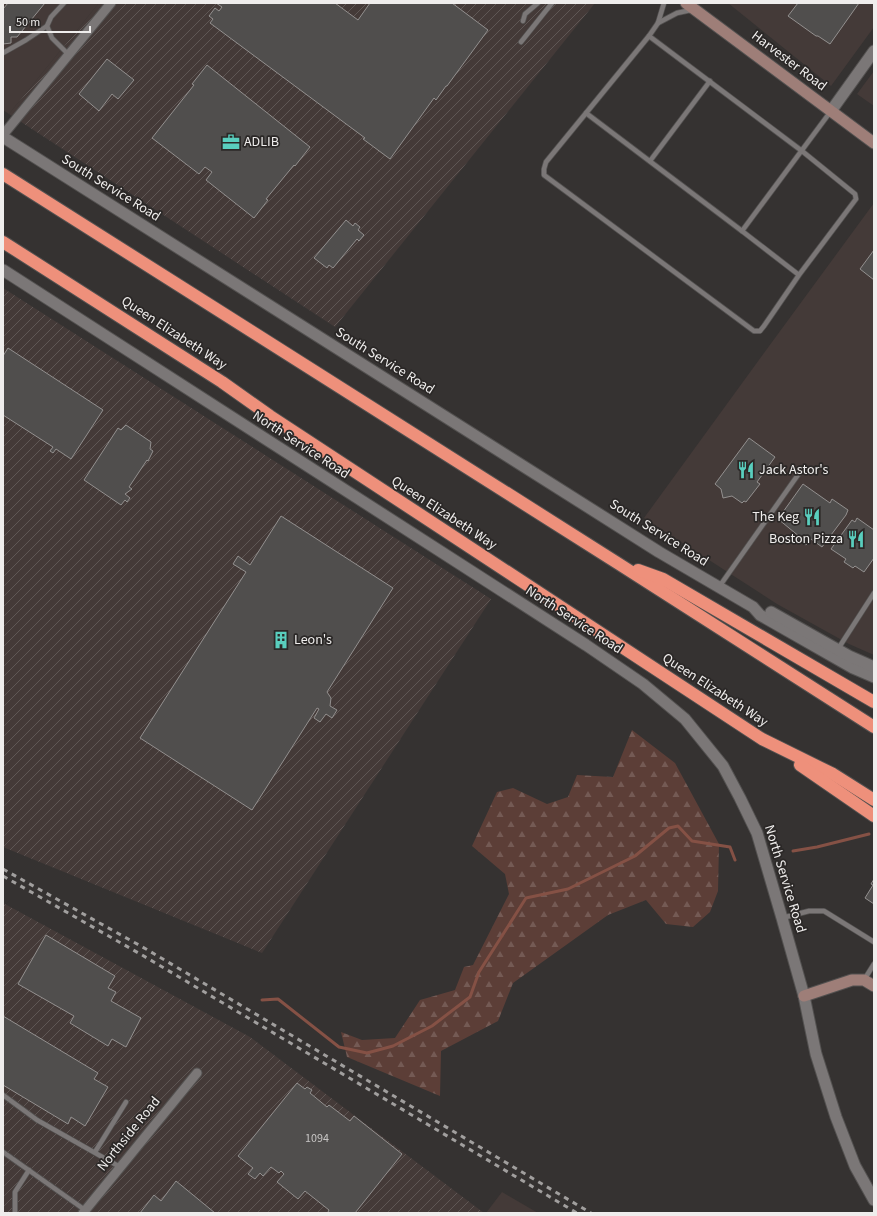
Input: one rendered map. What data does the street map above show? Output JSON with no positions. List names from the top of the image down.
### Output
{
  "streets": {
    "highway": ["Queen Elizabeth Way"],
    "main road": ["Harvester Road"],
    "street": ["South Service Road", "North Service Road", "Northside Road"]
  },
  "places": {
    "office": ["ADLIB"],
    "restaurant": ["Jack Astor's", "The Keg", "Boston Pizza"],
    "building": ["Leon's"]
  },
  "house_numbers": ["1094"],
  "scale_bar": "50 m"
}
